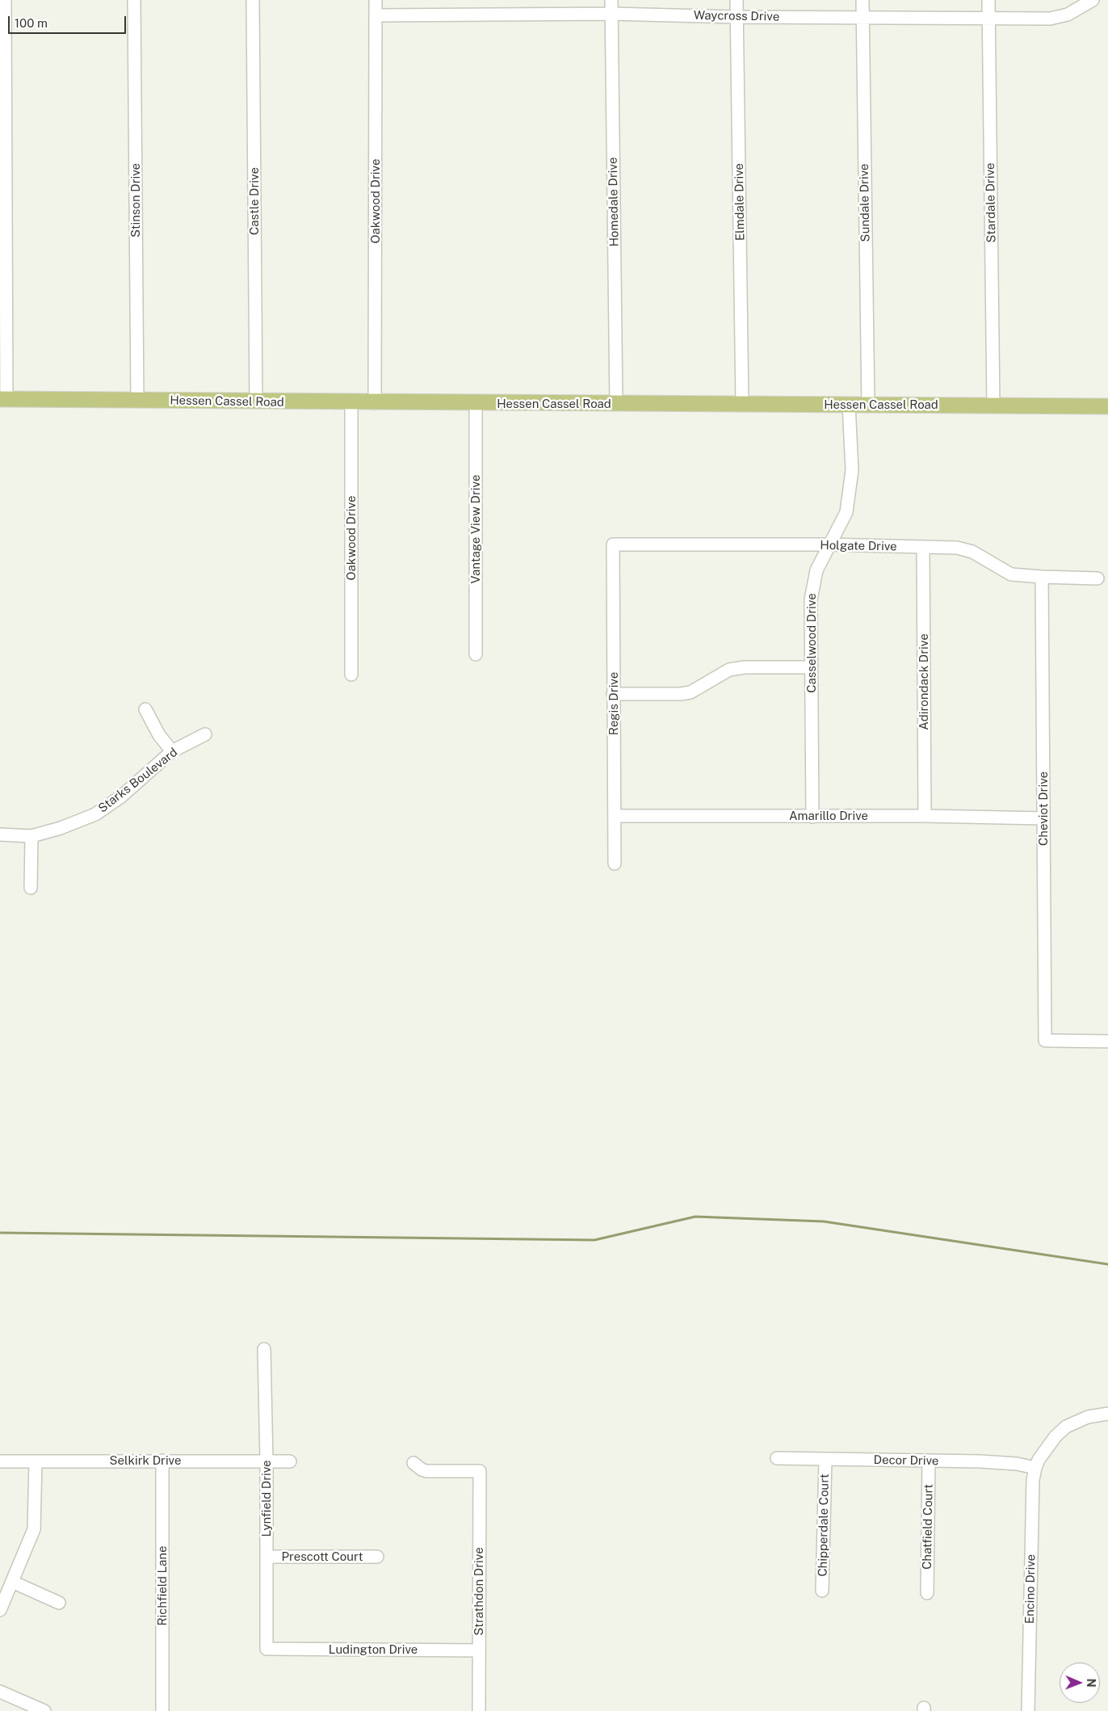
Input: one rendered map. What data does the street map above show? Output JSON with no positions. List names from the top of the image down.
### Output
{
  "streets": {
    "main road": ["Hessen Cassel Road"],
    "street": [
      "Waycross Drive",
      "Stinson Drive",
      "Castle Drive",
      "Oakwood Drive",
      "Homedale Drive",
      "Elmdale Drive",
      "Sundale Drive",
      "Stardale Drive",
      "Vantage View Drive",
      "Holgate Drive",
      "Casselwood Drive",
      "Adirondack Drive",
      "Regis Drive",
      "Starks Boulevard",
      "Cheviot Drive",
      "Amarillo Drive",
      "Selkirk Drive",
      "Decor Drive",
      "Lynfield Drive",
      "Chipperdale Court",
      "Chatfield Court",
      "Prescott Court",
      "Richfield Lane",
      "Encino Drive",
      "Strathdon Drive",
      "Ludington Drive"
    ]
  },
  "crossings": [
    ["Waycross Drive", "Oakwood Drive"],
    ["Waycross Drive", "Homedale Drive"],
    ["Waycross Drive", "Elmdale Drive"],
    ["Waycross Drive", "Sundale Drive"],
    ["Waycross Drive", "Stardale Drive"],
    ["Stinson Drive", "Hessen Cassel Road"],
    ["Castle Drive", "Hessen Cassel Road"],
    ["Oakwood Drive", "Hessen Cassel Road"],
    ["Homedale Drive", "Hessen Cassel Road"],
    ["Elmdale Drive", "Hessen Cassel Road"],
    ["Sundale Drive", "Hessen Cassel Road"],
    ["Stardale Drive", "Hessen Cassel Road"],
    ["Hessen Cassel Road", "Vantage View Drive"],
    ["Hessen Cassel Road", "Casselwood Drive"],
    ["Holgate Drive", "Casselwood Drive"],
    ["Holgate Drive", "Adirondack Drive"],
    ["Holgate Drive", "Regis Drive"],
    ["Holgate Drive", "Cheviot Drive"],
    ["Casselwood Drive", "Amarillo Drive"],
    ["Adirondack Drive", "Amarillo Drive"],
    ["Regis Drive", "Amarillo Drive"],
    ["Cheviot Drive", "Amarillo Drive"],
    ["Selkirk Drive", "Lynfield Drive"],
    ["Selkirk Drive", "Richfield Lane"],
    ["Decor Drive", "Chipperdale Court"],
    ["Decor Drive", "Chatfield Court"],
    ["Decor Drive", "Encino Drive"],
    ["Lynfield Drive", "Prescott Court"],
    ["Lynfield Drive", "Ludington Drive"],
    ["Strathdon Drive", "Ludington Drive"]
  ],
  "scale_bar": "100 m",
  "north": "right"
}
